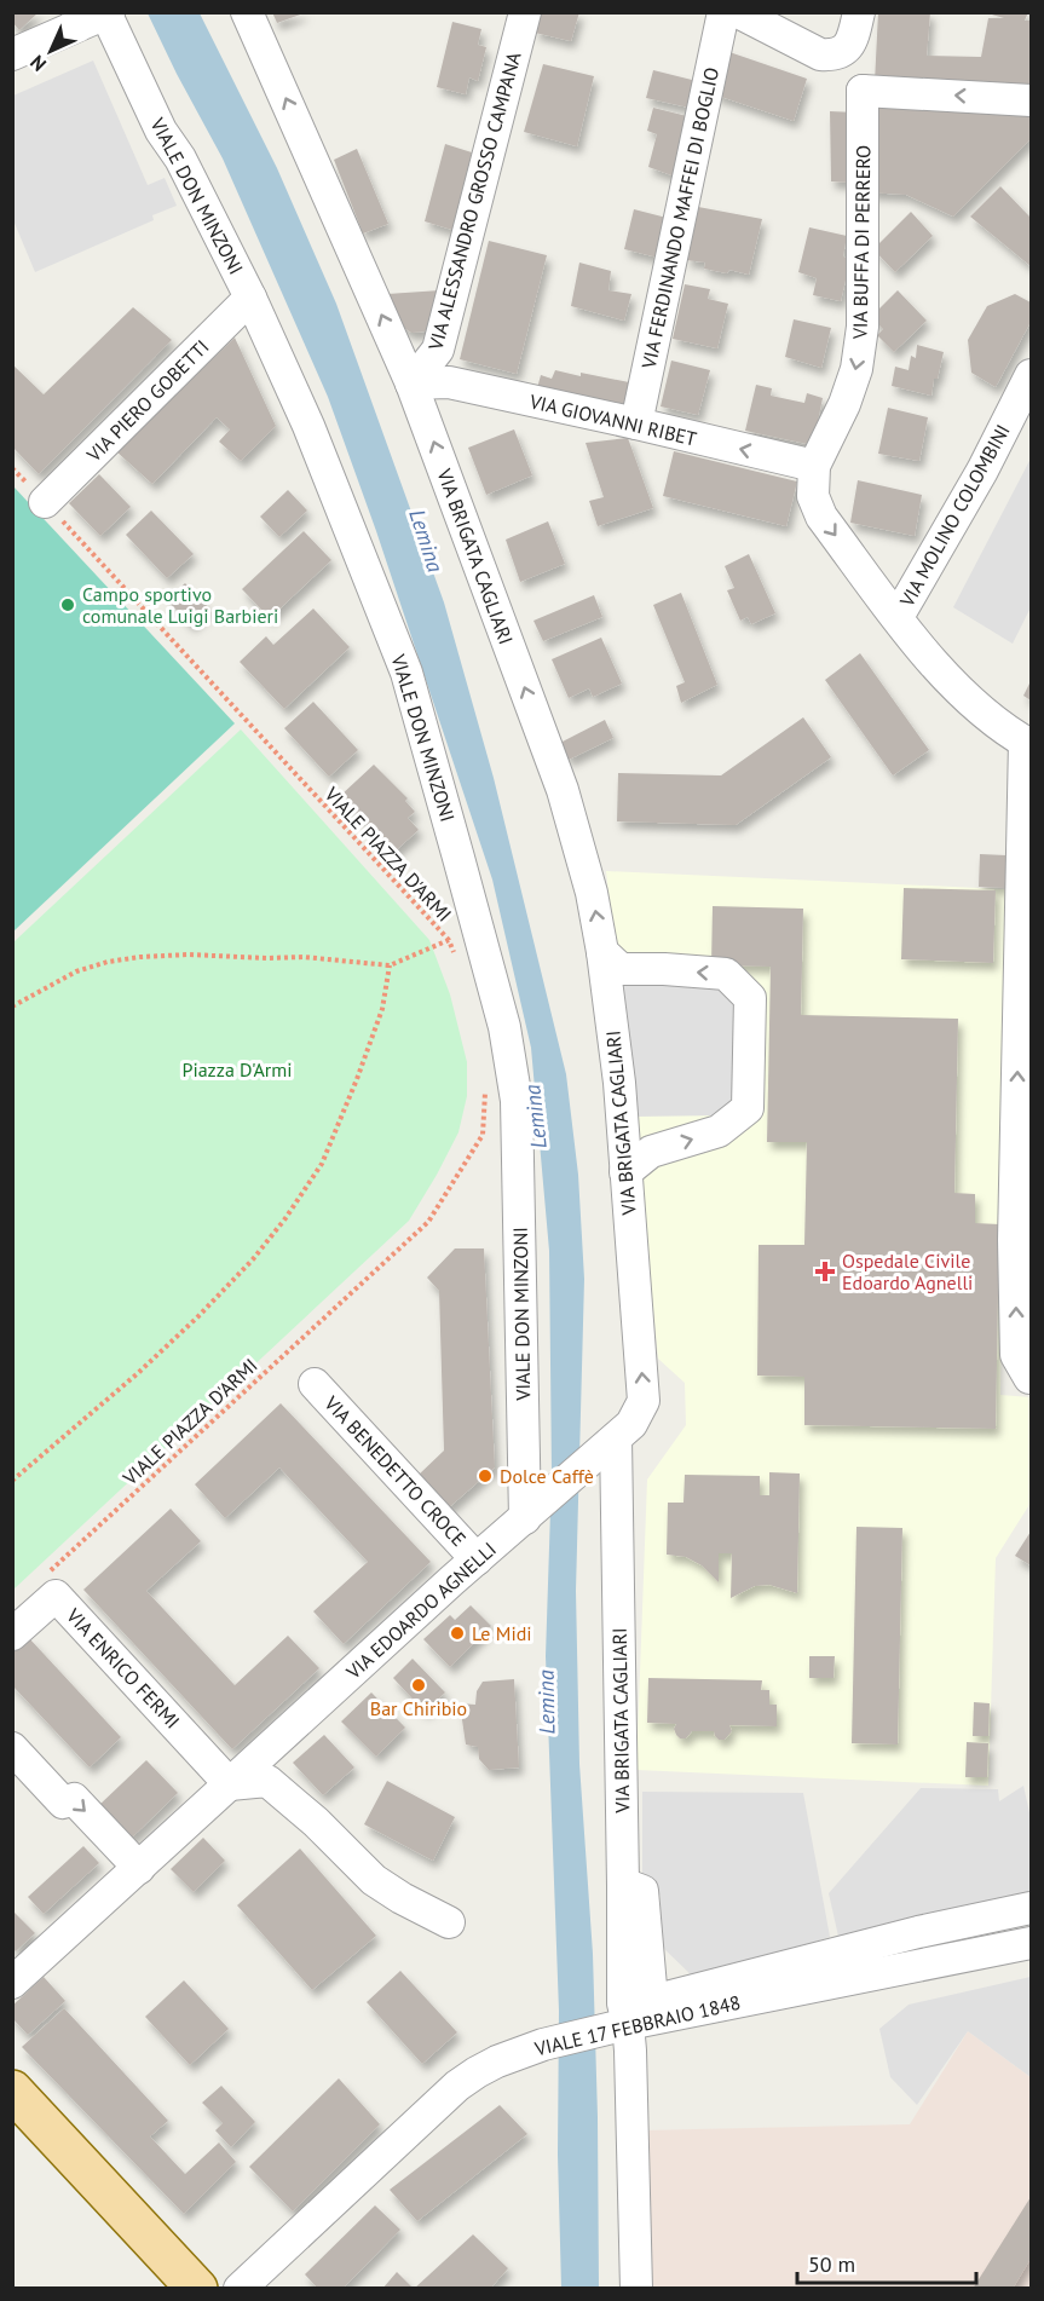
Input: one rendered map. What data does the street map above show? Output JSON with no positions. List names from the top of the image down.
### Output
{
  "streets": {
    "street": [
      "VIALE DON MINZONI",
      "VIA ALESSANDRO GROSSO CAMPANA",
      "VIA FERDINANDO MAFFEI DI BOGLIO",
      "VIA BUFFA DI PERRERO",
      "VIA PIERO GOBETTI",
      "VIA GIOVANNI RIBET",
      "VIA MOLINO COLOMBINI",
      "VIA BRIGATA CAGLIARI",
      "VIA BENEDETTO CROCE",
      "VIA EDOARDO AGNELLI",
      "VIA ENRICO FERMI",
      "VIALE 17 FEBBRAIO 1848"
    ],
    "path": ["VIALE PIAZZA D'ARMI"]
  },
  "crossings": [
    ["VIALE DON MINZONI", "VIA PIERO GOBETTI"],
    ["VIALE DON MINZONI", "VIA EDOARDO AGNELLI"],
    ["VIA ALESSANDRO GROSSO CAMPANA", "VIA GIOVANNI RIBET"],
    ["VIA ALESSANDRO GROSSO CAMPANA", "VIA BRIGATA CAGLIARI"],
    ["VIA FERDINANDO MAFFEI DI BOGLIO", "VIA GIOVANNI RIBET"],
    ["VIA BUFFA DI PERRERO", "VIA GIOVANNI RIBET"],
    ["VIA BUFFA DI PERRERO", "VIA MOLINO COLOMBINI"],
    ["VIA PIERO GOBETTI", "VIALE PIAZZA D'ARMI"],
    ["VIA GIOVANNI RIBET", "VIA BRIGATA CAGLIARI"],
    ["VIA BRIGATA CAGLIARI", "VIA EDOARDO AGNELLI"],
    ["VIA BRIGATA CAGLIARI", "VIALE 17 FEBBRAIO 1848"],
    ["VIALE PIAZZA D'ARMI", "VIA ENRICO FERMI"],
    ["VIA BENEDETTO CROCE", "VIA EDOARDO AGNELLI"],
    ["VIA EDOARDO AGNELLI", "VIA ENRICO FERMI"]
  ],
  "one_way": ["VIA BUFFA DI PERRERO", "VIA GIOVANNI RIBET", "VIA BRIGATA CAGLIARI"],
  "water": ["Lemina"],
  "parks": ["Piazza D'Armi"],
  "places": {
    "other": [
      "Campo sportivo comunale Luigi Barbieri",
      "Dolce Caffè",
      "Le Midi",
      "Bar Chiribio"
    ],
    "health": ["Ospedale Civile Edoardo Agnelli"]
  },
  "scale_bar": "50 m",
  "north": "bottom left"
}
